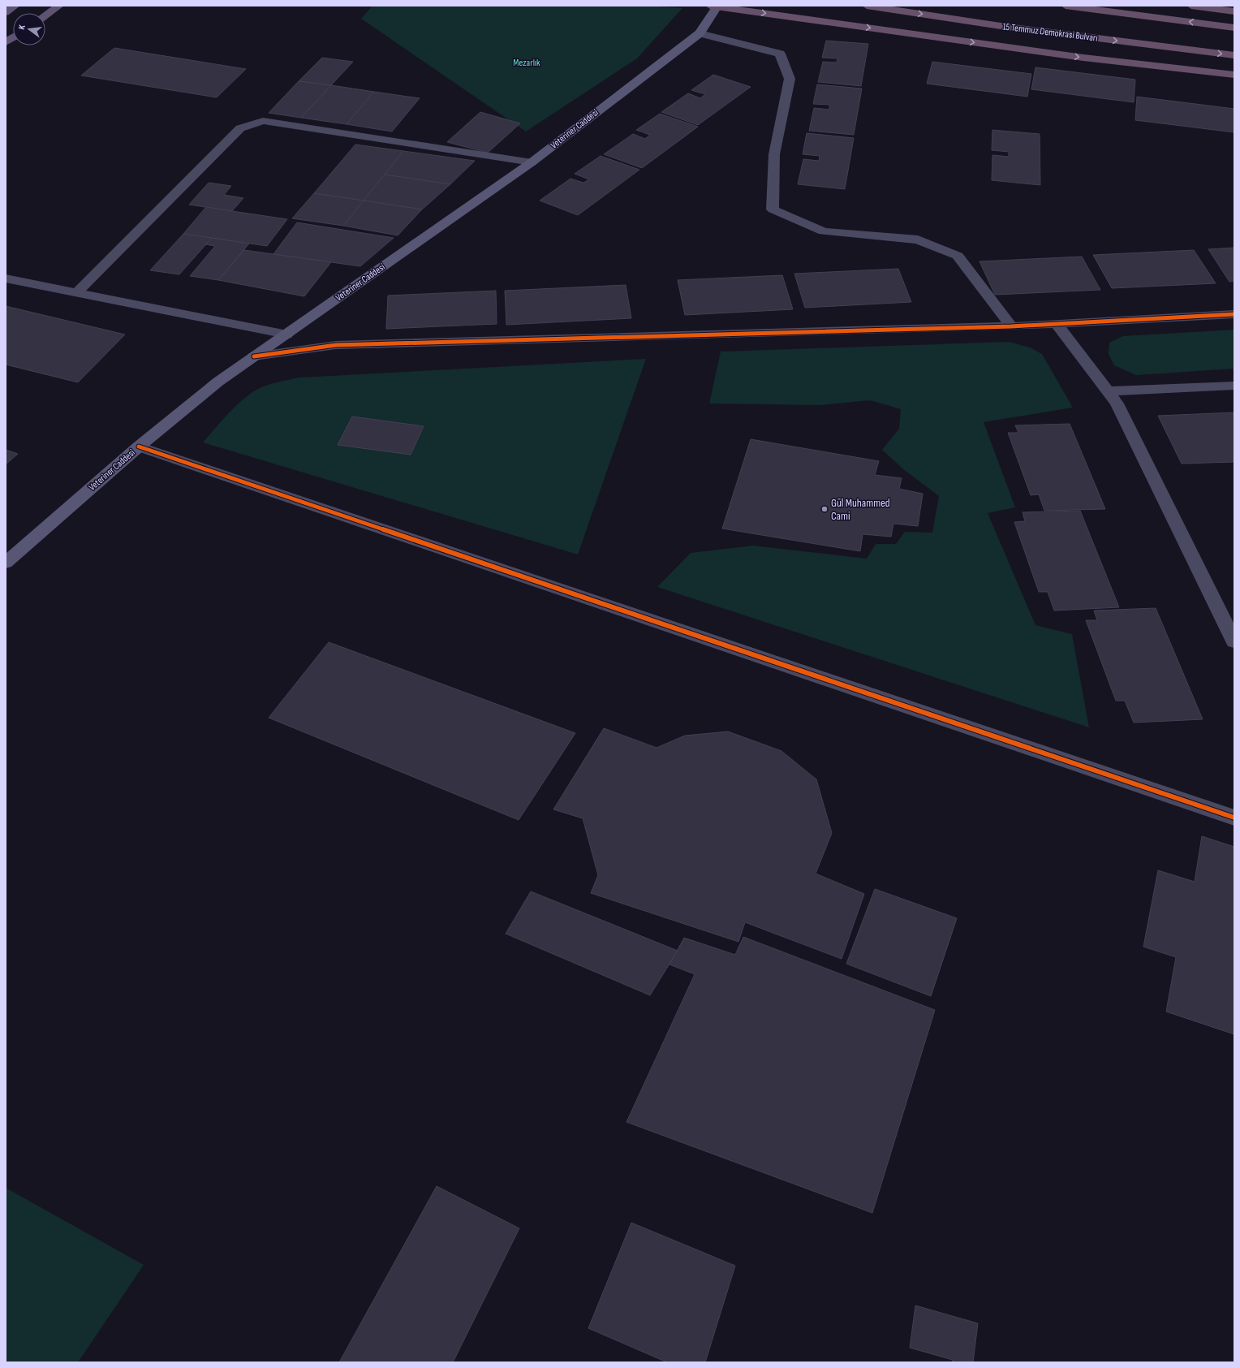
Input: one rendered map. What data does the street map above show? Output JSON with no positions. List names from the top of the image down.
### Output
{
  "streets": {
    "highway": ["15 Temmuz Demokrasi Bulvarı"],
    "main road": ["Veteriner Caddesi"]
  },
  "parks": ["Mezarlık"],
  "places": ["Gül Muhammed Cami"],
  "north": "left"
}
